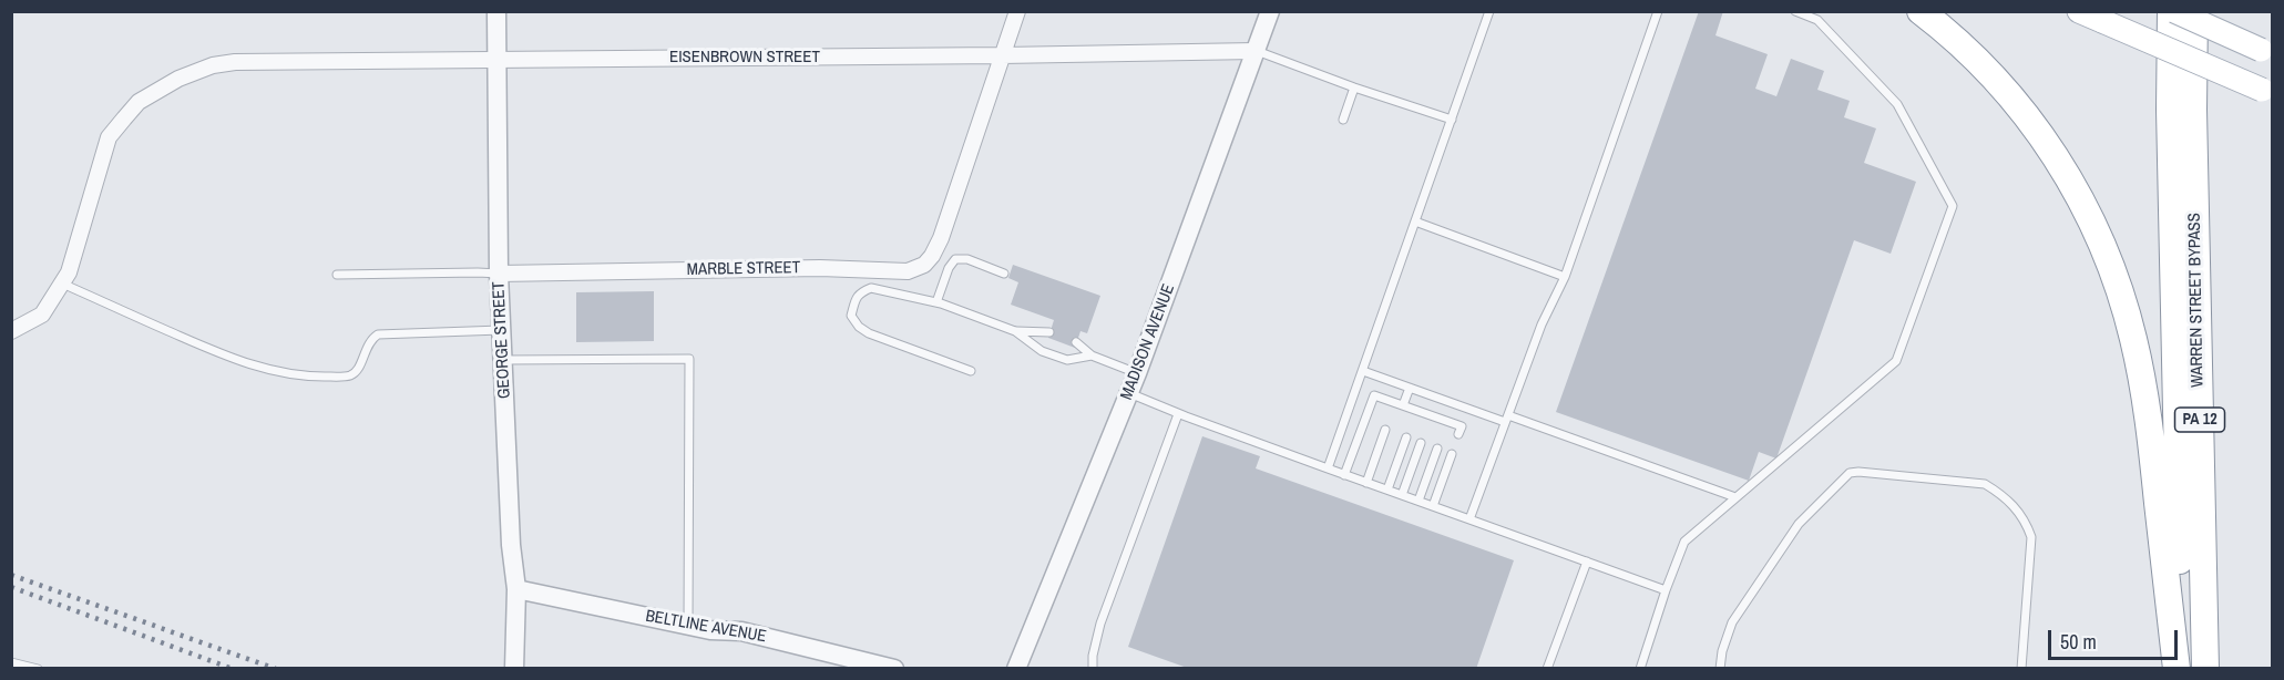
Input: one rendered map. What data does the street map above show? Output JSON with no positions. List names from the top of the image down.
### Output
{
  "streets": {
    "highway": ["WARREN STREET BYPASS", "PA 12"],
    "street": [
      "EISENBROWN STREET",
      "MARBLE STREET",
      "GEORGE STREET",
      "MADISON AVENUE",
      "BELTLINE AVENUE"
    ]
  },
  "crossings": [
    ["EISENBROWN STREET", "MARBLE STREET"],
    ["EISENBROWN STREET", "GEORGE STREET"],
    ["EISENBROWN STREET", "MADISON AVENUE"],
    ["MARBLE STREET", "GEORGE STREET"],
    ["GEORGE STREET", "BELTLINE AVENUE"]
  ],
  "scale_bar": "50 m"
}
